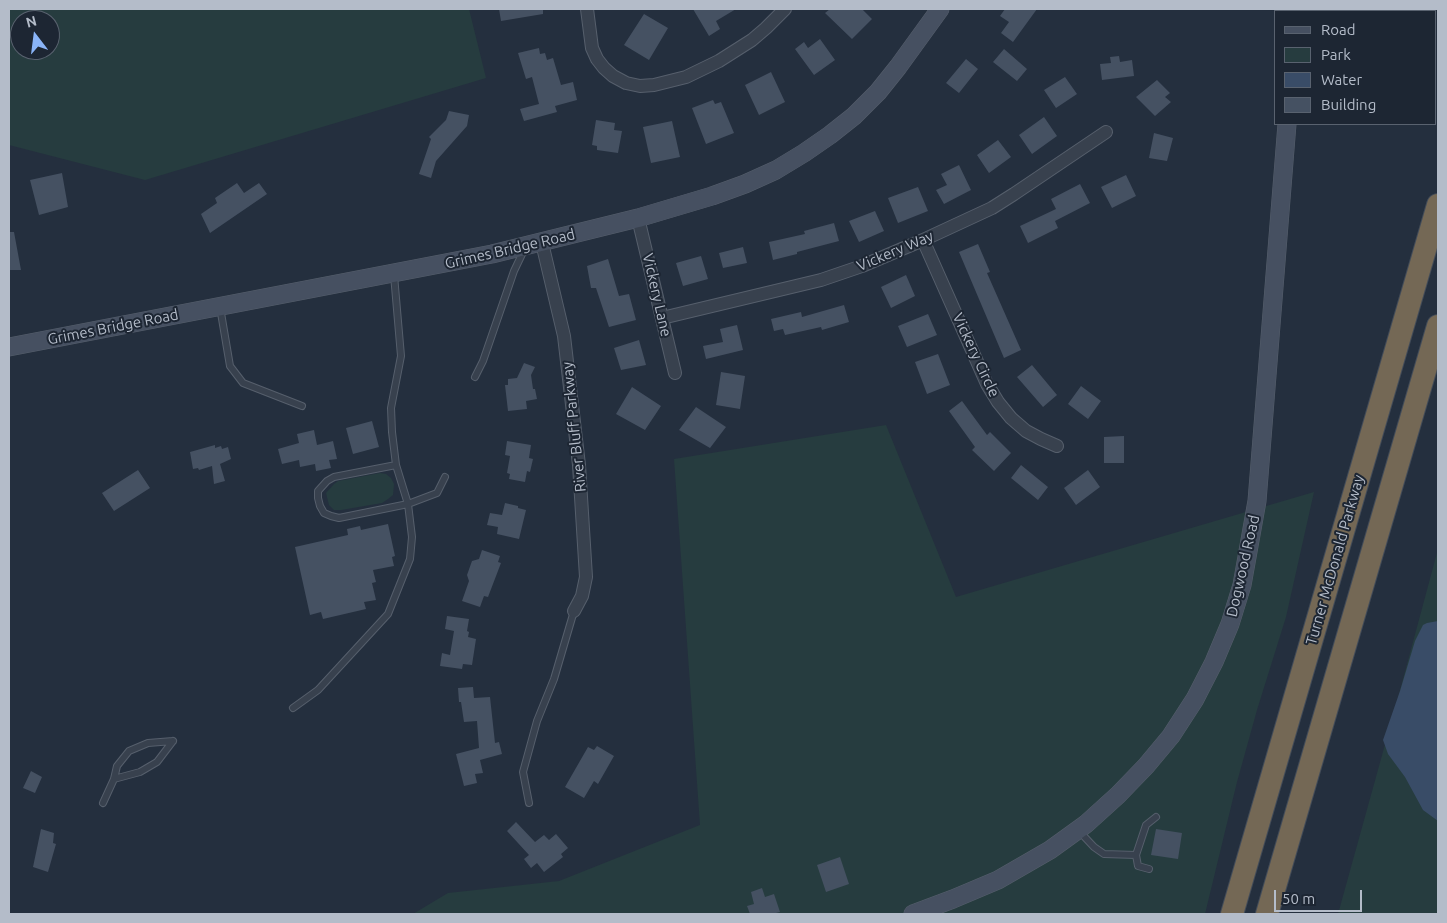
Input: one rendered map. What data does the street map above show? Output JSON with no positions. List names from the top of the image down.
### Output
{
  "streets": {
    "highway": ["Turner McDonald Parkway"],
    "street": [
      "Grimes Bridge Road",
      "Vickery Way",
      "Vickery Lane",
      "Vickery Circle",
      "River Bluff Parkway",
      "Dogwood Road"
    ]
  },
  "crossings": [
    ["Grimes Bridge Road", "Vickery Lane"],
    ["Grimes Bridge Road", "River Bluff Parkway"],
    ["Vickery Way", "Vickery Lane"],
    ["Vickery Way", "Vickery Circle"]
  ],
  "legend": [
    "Road",
    "Park",
    "Water",
    "Building"
  ],
  "scale_bar": "50 m",
  "north": "top"
}
